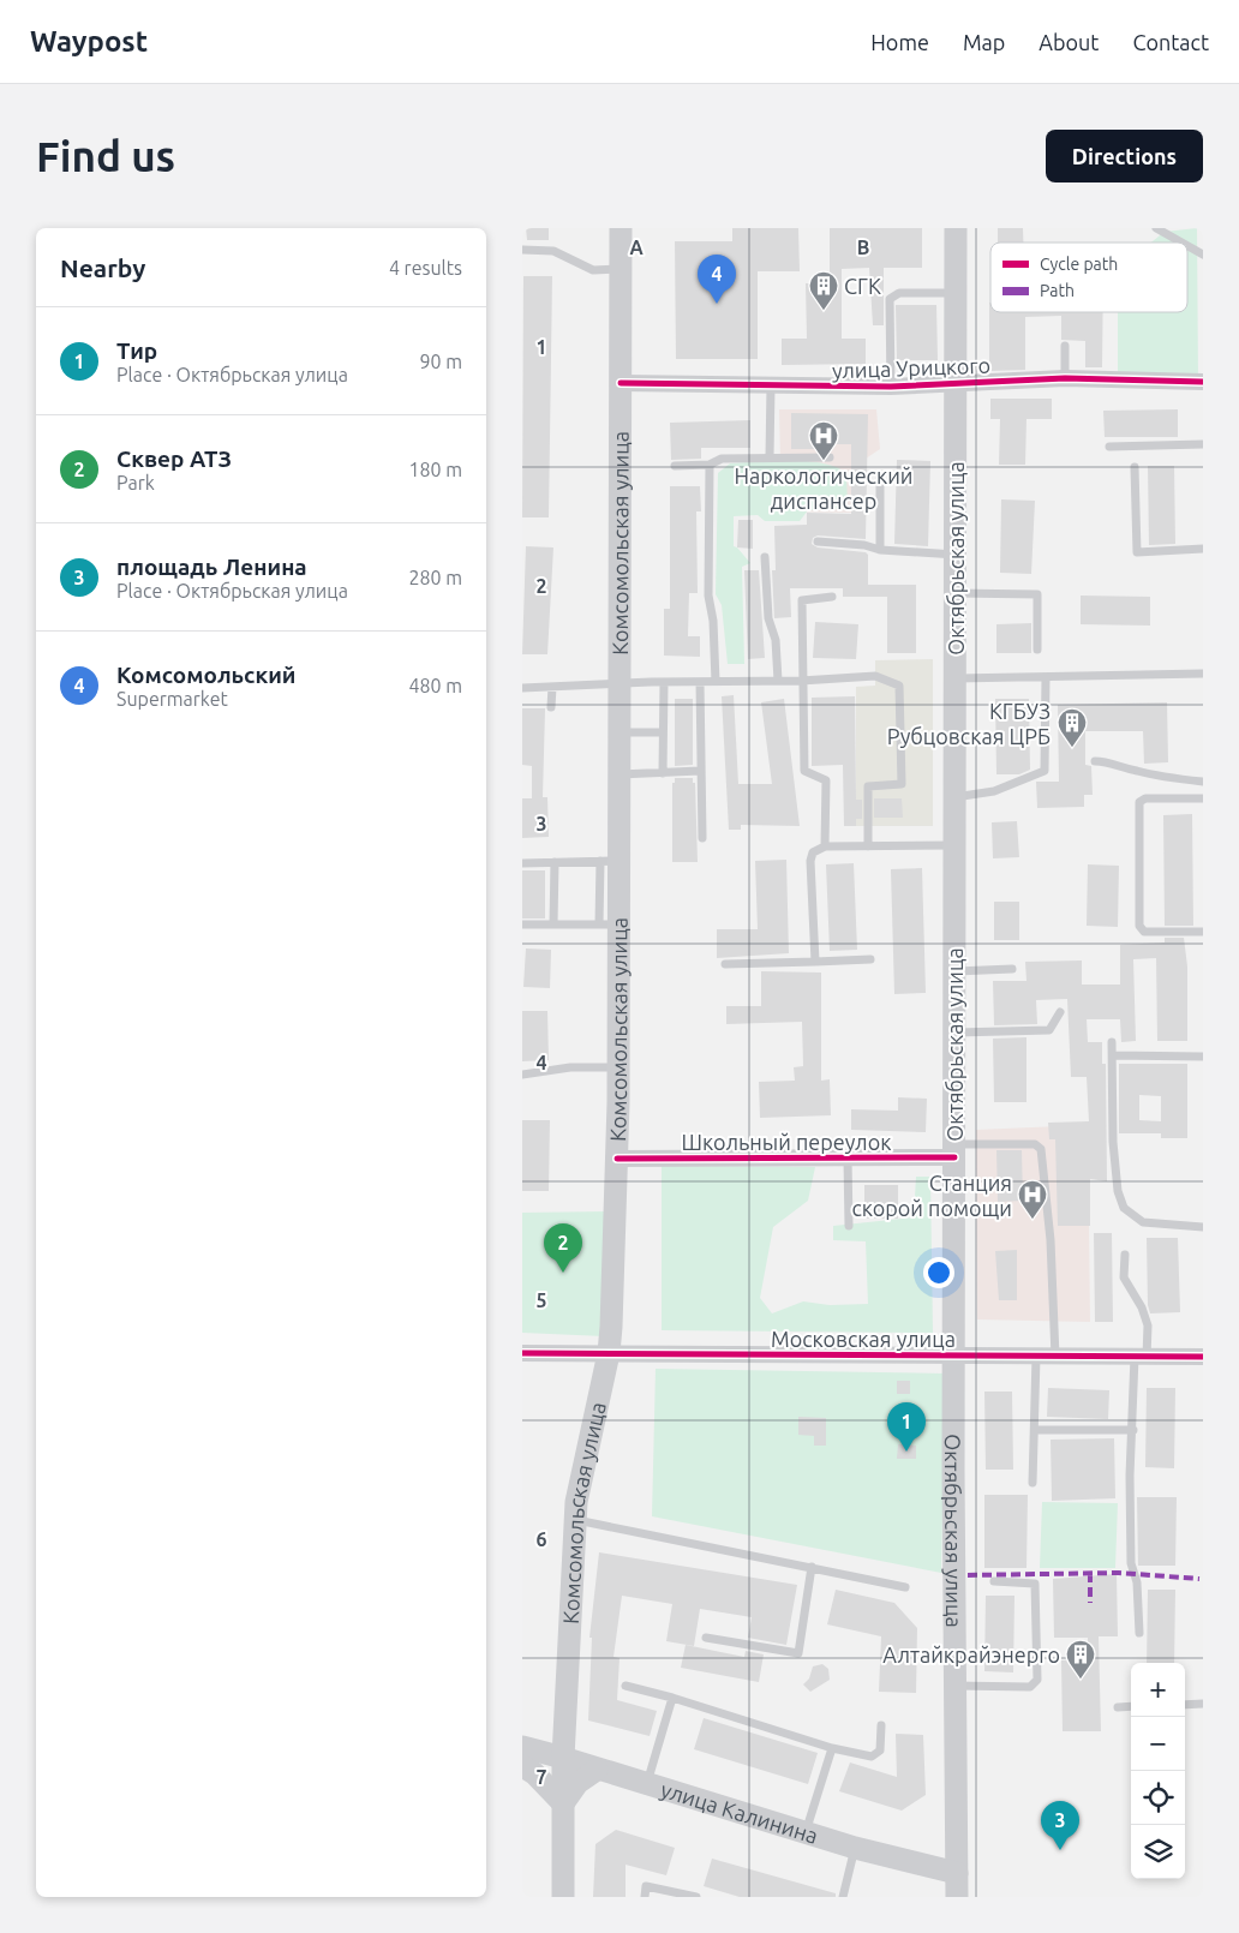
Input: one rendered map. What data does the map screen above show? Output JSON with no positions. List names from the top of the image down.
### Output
{
  "streets": {
    "main road": ["Комсомольская улица", "Октябрьская улица", "улица Калинина"],
    "street": ["улица Урицкого", "Школьный переулок", "Московская улица"]
  },
  "crossings": [
    ["улица Урицкого", "Комсомольская улица"],
    ["улица Урицкого", "Октябрьская улица"],
    ["Комсомольская улица", "Школьный переулок"],
    ["Комсомольская улица", "Московская улица"],
    ["Комсомольская улица", "улица Калинина"],
    ["Октябрьская улица", "Школьный переулок"],
    ["Октябрьская улица", "Московская улица"],
    ["Октябрьская улица", "улица Калинина"]
  ],
  "places": {
    "building": ["СГК", "КГБУЗ Рубцовская ЦРБ", "Алтайкрайэнерго"],
    "hospital": ["Наркологический диспансер", "Станция скорой помощи"]
  },
  "legend": ["Cycle path", "Path"],
  "page": {
    "header": "Waypost",
    "nav": [
      "Home",
      "Map",
      "About",
      "Contact"
    ],
    "buttons": "Directions",
    "title": "Find us",
    "heading": ["Nearby", "4 results"],
    "pins": [
      "4",
      "2",
      "1",
      "3"
    ],
    "list": [
      {
        "mark": "1",
        "name": "Тир",
        "note": "Place · Октябрьская улица",
        "value": "90 m"
      },
      {
        "mark": "2",
        "name": "Сквер АТЗ",
        "note": "Park",
        "value": "180 m"
      },
      {
        "mark": "3",
        "name": "площадь Ленина",
        "note": "Place · Октябрьская улица",
        "value": "280 m"
      },
      {
        "mark": "4",
        "name": "Комсомольский",
        "note": "Supermarket",
        "value": "480 m"
      }
    ],
    "map_buttons": ["+", "−"]
  },
  "grid": {
    "columns": ["A", "B"],
    "rows": [
      "1",
      "2",
      "3",
      "4",
      "5",
      "6",
      "7"
    ]
  }
}
